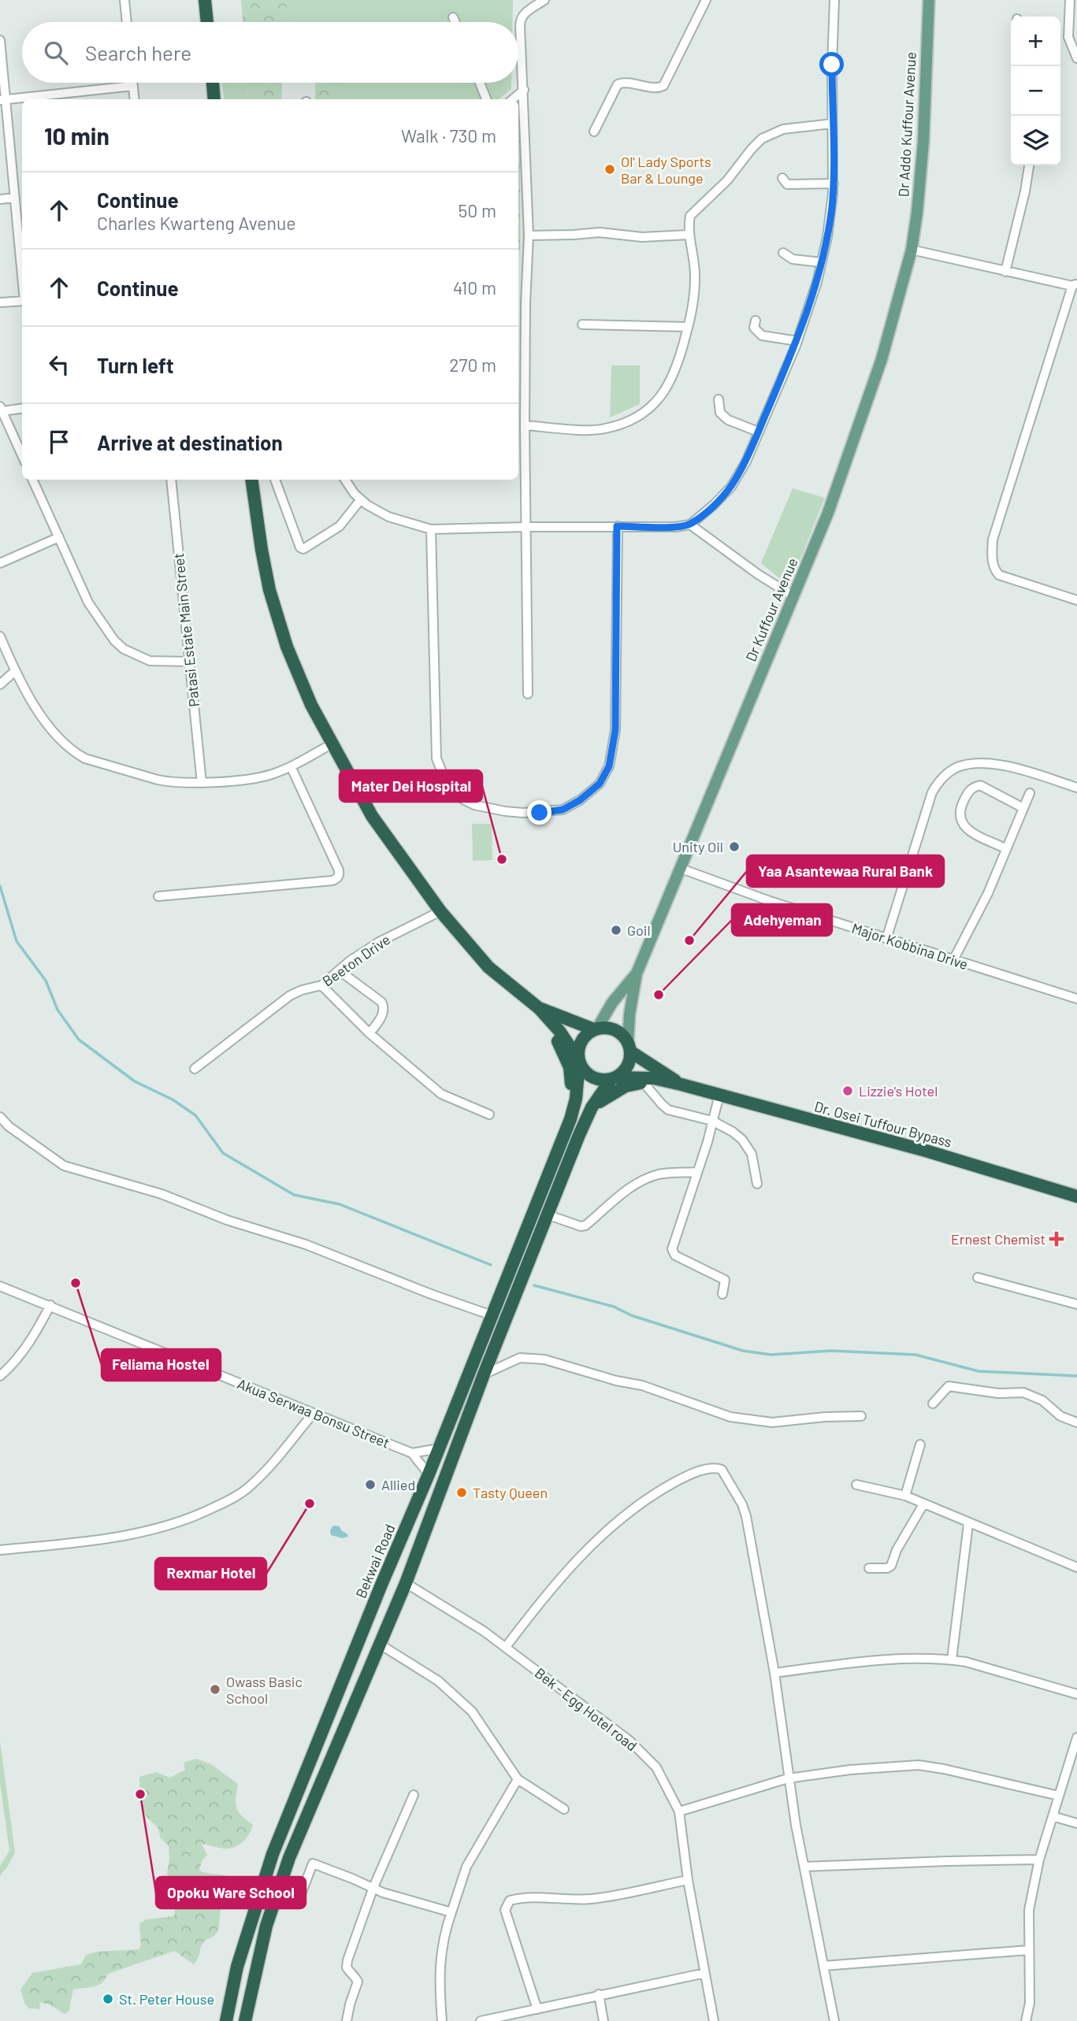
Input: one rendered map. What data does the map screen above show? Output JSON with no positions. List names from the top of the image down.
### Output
{
  "streets": {
    "highway": ["Dr. Osei Tuffour Bypass", "Bekwai Road"],
    "main road": ["Dr Addo Kuffour Avenue", "Dr Kuffour Avenue"],
    "street": [
      "Patasi Estate Main Street",
      "Major Kobbina Drive",
      "Beeton Drive",
      "Akua Serwaa Bonsu Street",
      "Bek - Egg Hotel road"
    ]
  },
  "crossings": [
    ["Dr Addo Kuffour Avenue", "Dr Kuffour Avenue"],
    ["Dr Kuffour Avenue", "Major Kobbina Drive"]
  ],
  "places": {
    "other": [
      "Ol' Lady Sports Bar & Lounge",
      "Unity Oil",
      "Mater Dei Hospital",
      "Goil",
      "Yaa Asantewaa Rural Bank",
      "Adehyeman",
      "Lizzie's Hotel",
      "Feliama Hostel",
      "Allied",
      "Tasty Queen",
      "Rexmar Hotel",
      "Owass Basic School",
      "Opoku Ware School",
      "St. Peter House"
    ],
    "health": ["Ernest Chemist"]
  },
  "page": {
    "map_buttons": ["+", "−"],
    "search": "Search here",
    "heading": ["10 min", "Walk · 730 m"],
    "list": [
      ["Continue", "Charles Kwarteng Avenue", "50 m"],
      ["Continue", "410 m"],
      ["Turn left", "270 m"],
      "Arrive at destination"
    ]
  }
}
